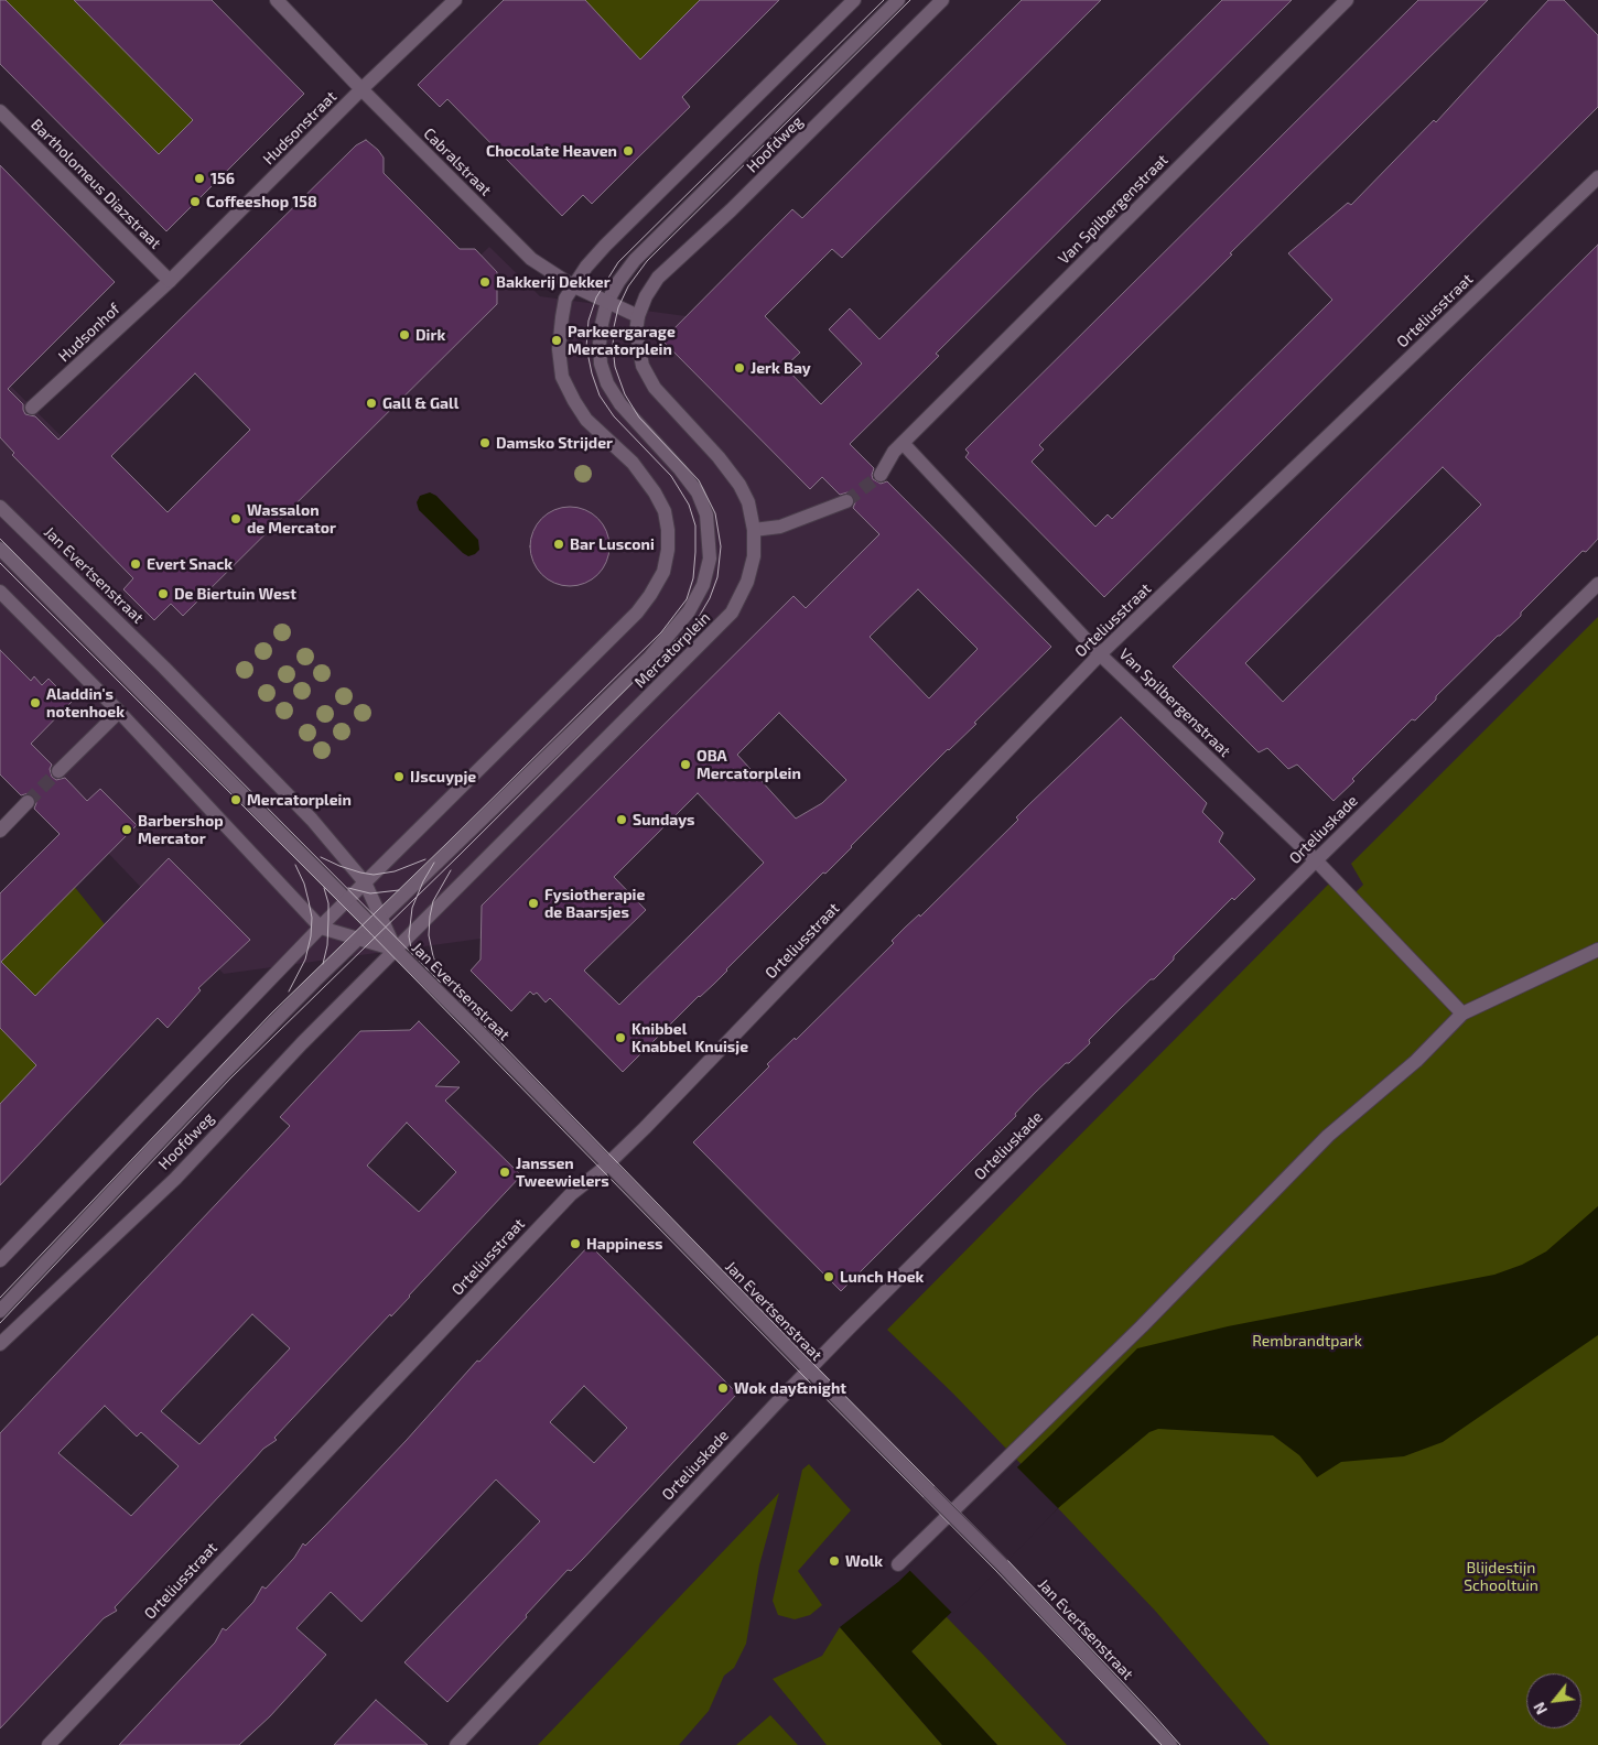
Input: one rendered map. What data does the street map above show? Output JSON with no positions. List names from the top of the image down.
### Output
{
  "streets": {
    "street": [
      "Hudsonstraat",
      "Hoofdweg",
      "Cabralstraat",
      "Bartholomeus Diazstraat",
      "Van Spilbergenstraat",
      "Orteliusstraat",
      "Hudsonhof",
      "Jan Evertsenstraat",
      "Mercatorplein",
      "Orteliuskade"
    ]
  },
  "crossings": [
    ["Hudsonstraat", "Cabralstraat"],
    ["Hudsonstraat", "Bartholomeus Diazstraat"],
    ["Hudsonstraat", "Hudsonhof"],
    ["Hoofdweg", "Cabralstraat"],
    ["Hoofdweg", "Jan Evertsenstraat"],
    ["Hoofdweg", "Mercatorplein"],
    ["Cabralstraat", "Mercatorplein"],
    ["Bartholomeus Diazstraat", "Hudsonhof"],
    ["Van Spilbergenstraat", "Orteliusstraat"],
    ["Van Spilbergenstraat", "Orteliuskade"],
    ["Orteliusstraat", "Jan Evertsenstraat"],
    ["Jan Evertsenstraat", "Mercatorplein"],
    ["Jan Evertsenstraat", "Orteliuskade"]
  ],
  "parks": ["Rembrandtpark", "Blijdestijn Schooltuin"],
  "places": [
    "Chocolate Heaven",
    "156",
    "Coffeeshop 158",
    "Bakkerij Dekker",
    "Dirk",
    "Parkeergarage Mercatorplein",
    "Jerk Bay",
    "Gall & Gall",
    "Damsko Strijder",
    "Wassalon de Mercator",
    "Bar Lusconi",
    "Evert Snack",
    "De Biertuin West",
    "Aladdin's notenhoek",
    "OBA Mercatorplein",
    "IJscuypje",
    "Mercatorplein",
    "Sundays",
    "Barbershop Mercator",
    "Fysiotherapie de Baarsjes",
    "Knibbel Knabbel Knuisje",
    "Janssen Tweewielers",
    "Happiness",
    "Lunch Hoek",
    "Wok day&night",
    "Wolk"
  ],
  "north": "bottom left"
}
